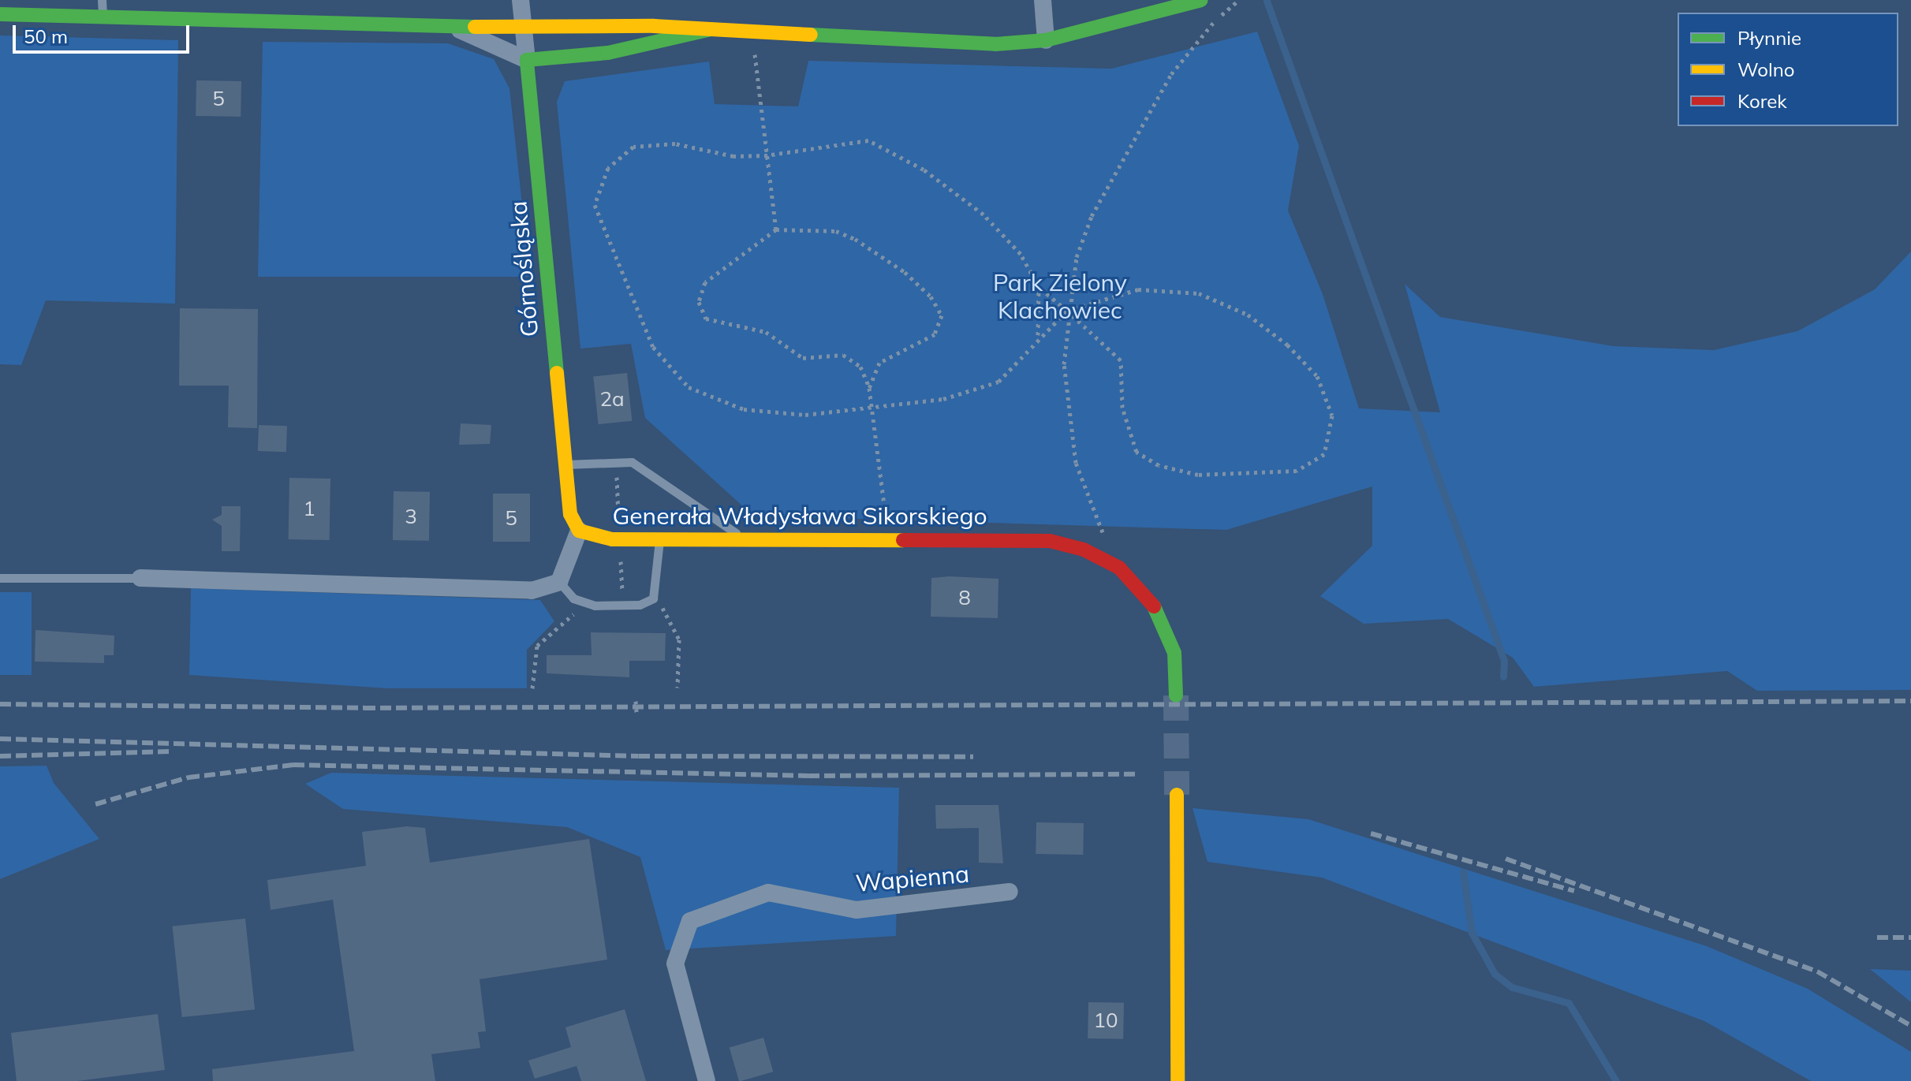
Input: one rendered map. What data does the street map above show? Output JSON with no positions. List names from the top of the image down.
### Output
{
  "streets": {
    "street": ["Górnośląska", "Generała Władysława Sikorskiego", "Wapienna"]
  },
  "crossings": [
    ["Górnośląska", "Generała Władysława Sikorskiego"]
  ],
  "parks": ["Park Zielony Klachowiec"],
  "house_numbers": [
    "5",
    "2a",
    "1",
    "3",
    "5",
    "8",
    "10"
  ],
  "legend": ["Płynnie", "Wolno", "Korek"],
  "scale_bar": "50 m"
}
